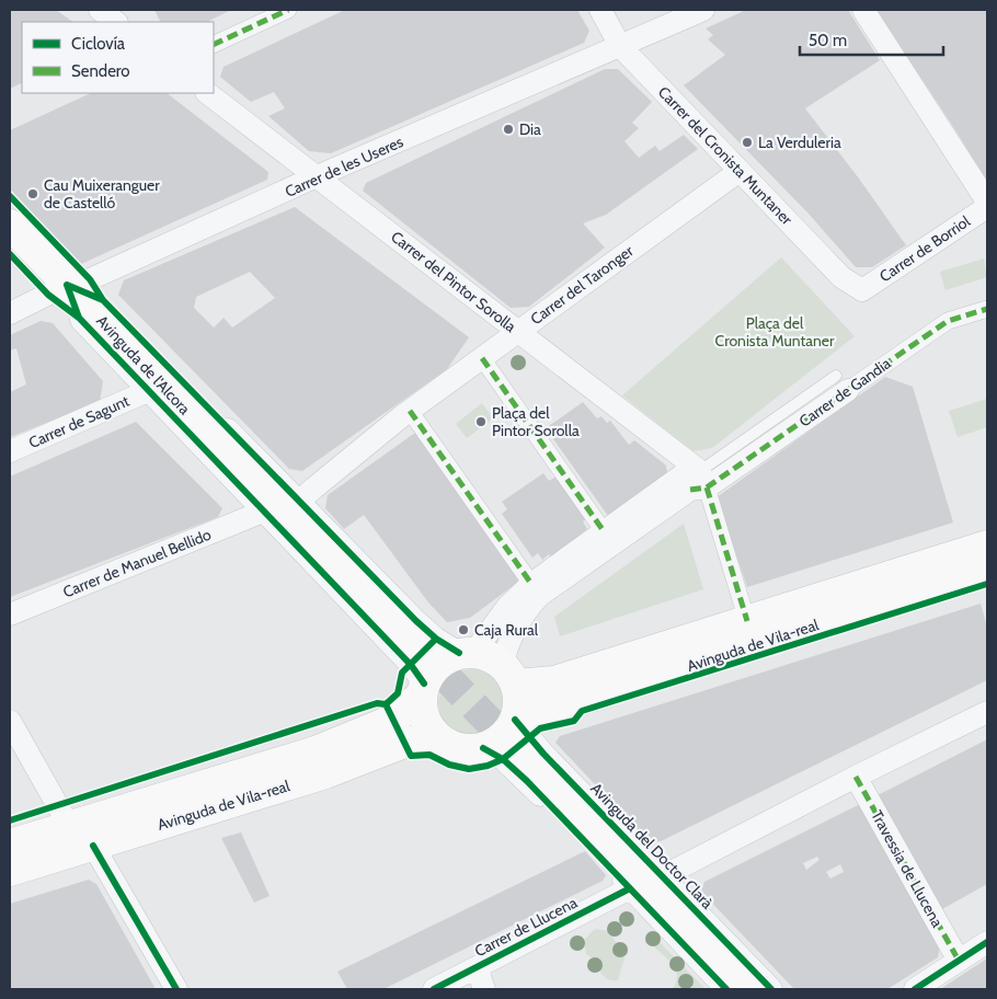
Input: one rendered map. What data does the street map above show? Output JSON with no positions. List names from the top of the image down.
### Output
{
  "streets": {
    "main road": ["Avinguda de l'Alcora", "Avinguda de Vila-real", "Avinguda del Doctor Clarà"],
    "street": [
      "Carrer del Cronista Muntaner",
      "Carrer de les Useres",
      "Carrer de Borriol",
      "Carrer del Pintor Sorolla",
      "Carrer del Taronger",
      "Carrer de Gandia",
      "Carrer de Sagunt",
      "Carrer de Manuel Bellido",
      "Travessia de Llucena",
      "Carrer de Llucena"
    ]
  },
  "crossings": [
    ["Carrer del Cronista Muntaner", "Carrer de les Useres"],
    ["Carrer del Cronista Muntaner", "Carrer de Borriol"],
    ["Carrer del Cronista Muntaner", "Carrer del Taronger"],
    ["Carrer de les Useres", "Carrer del Pintor Sorolla"],
    ["Carrer de les Useres", "Avinguda de l'Alcora"],
    ["Carrer del Pintor Sorolla", "Carrer del Taronger"],
    ["Carrer del Pintor Sorolla", "Carrer de Gandia"],
    ["Carrer del Taronger", "Avinguda de l'Alcora"],
    ["Avinguda de l'Alcora", "Carrer de Gandia"],
    ["Avinguda de l'Alcora", "Carrer de Sagunt"],
    ["Avinguda de l'Alcora", "Carrer de Manuel Bellido"],
    ["Avinguda de l'Alcora", "Avinguda de Vila-real"],
    ["Avinguda de l'Alcora", "Avinguda del Doctor Clarà"],
    ["Carrer de Gandia", "Avinguda de Vila-real"],
    ["Carrer de Gandia", "Avinguda del Doctor Clarà"],
    ["Avinguda de Vila-real", "Avinguda del Doctor Clarà"]
  ],
  "parks": ["Plaça del Cronista Muntaner"],
  "places": [
    "Dia",
    "La Verduleria",
    "Cau Muixeranguer de Castelló",
    "Plaça del Pintor Sorolla",
    "Caja Rural"
  ],
  "legend": ["Ciclovía", "Sendero"],
  "scale_bar": "50 m"
}
